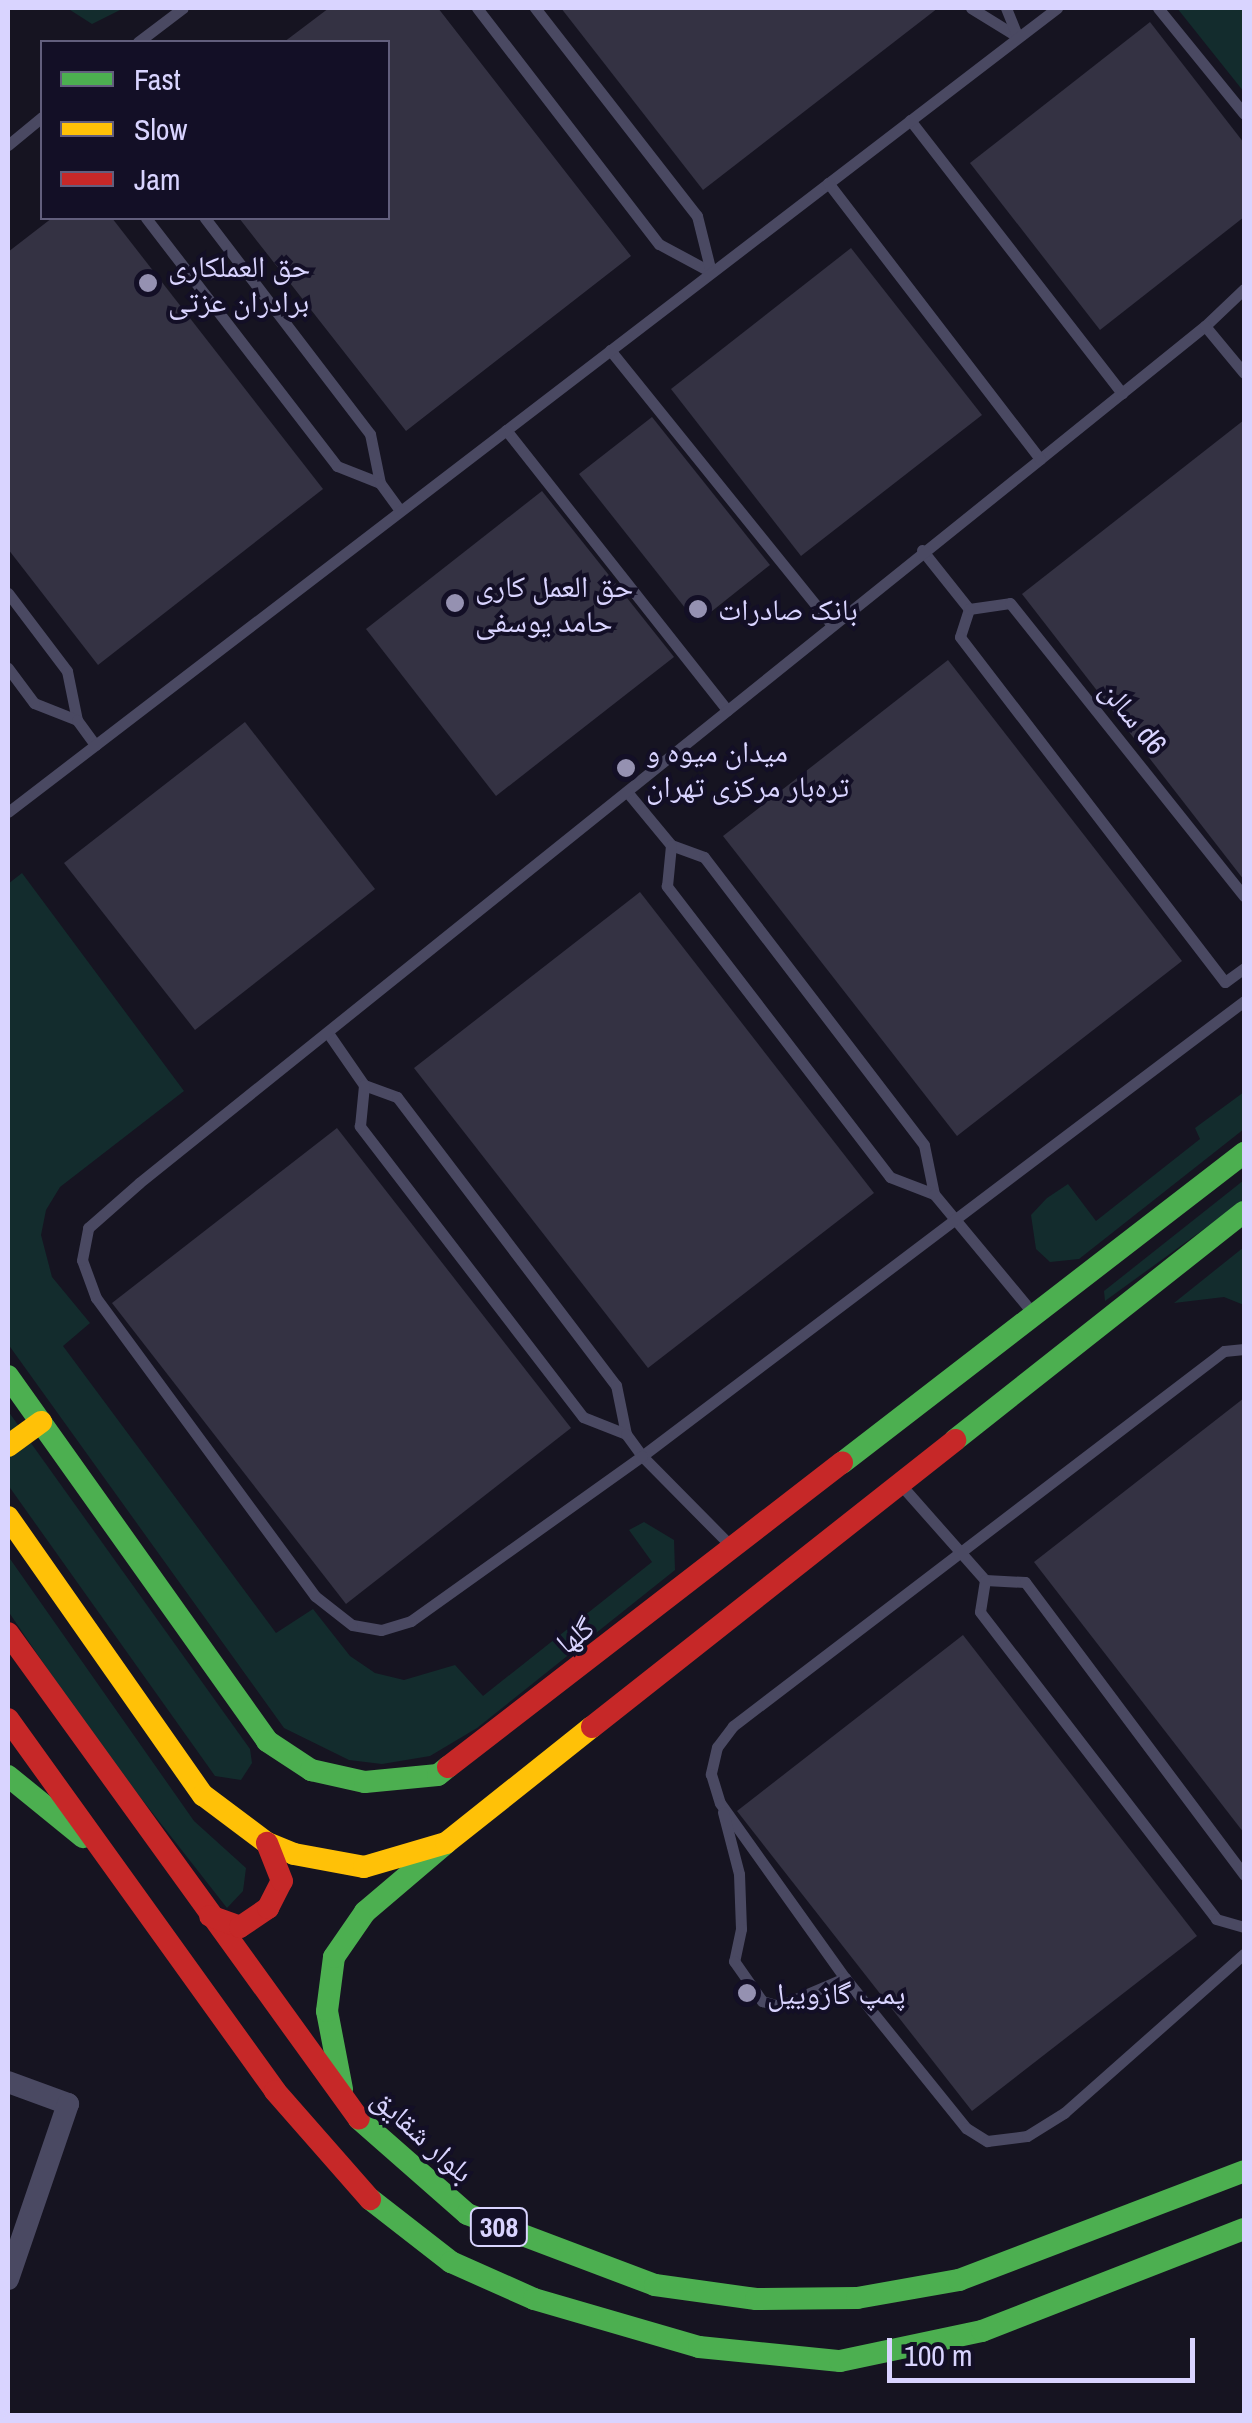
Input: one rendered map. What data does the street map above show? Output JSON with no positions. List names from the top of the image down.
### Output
{
  "streets": {
    "street": ["گلها", "بلوار شقایق", "308"],
    "lane": ["سالن d6"]
  },
  "places": [
    "حق العملکاری برادران عزتی",
    "حق العمل کاری حامد یوسفی",
    "بانک صادرات",
    "میدان میوه و تره‌بار مرکزی تهران",
    "پمپ گازوییل"
  ],
  "legend": ["Fast", "Slow", "Jam"],
  "scale_bar": "100 m"
}
